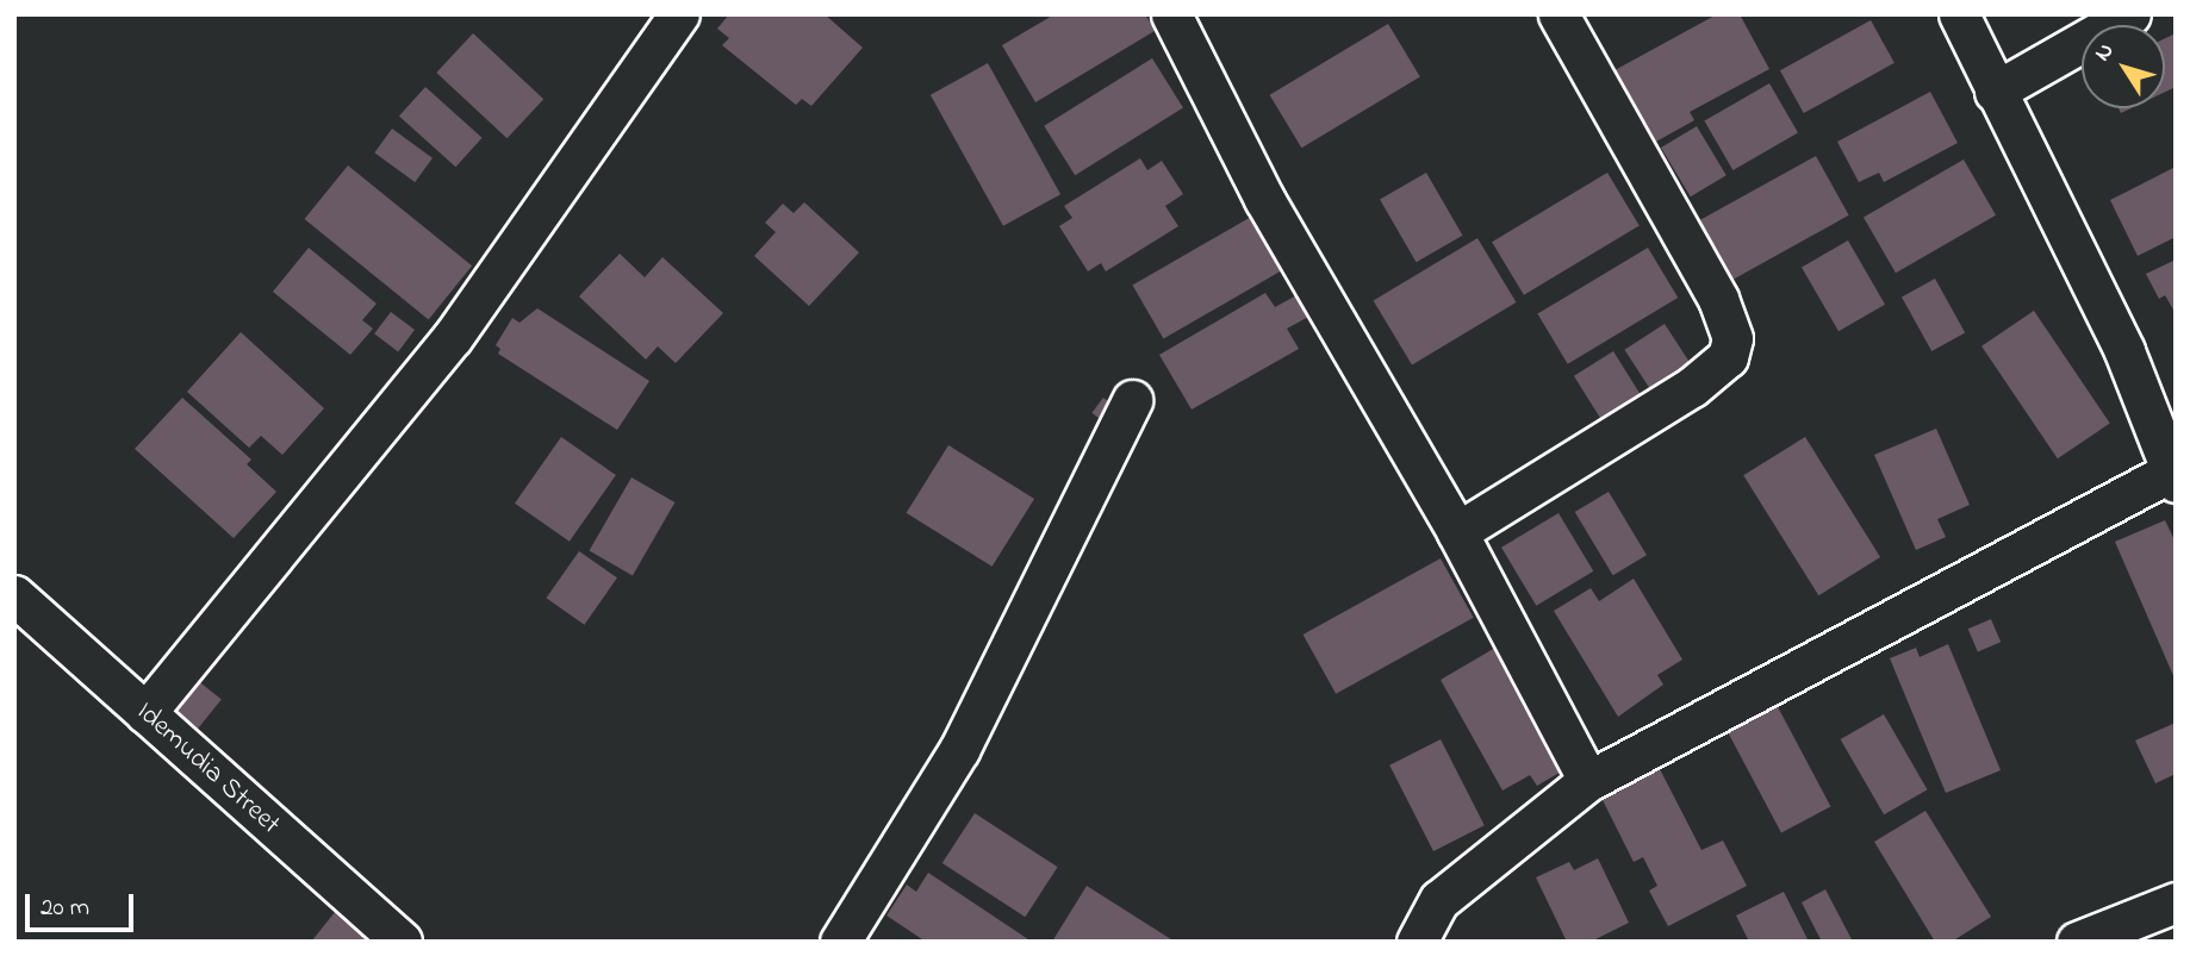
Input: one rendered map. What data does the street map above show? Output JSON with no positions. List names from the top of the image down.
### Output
{
  "streets": {
    "street": ["Idemudia Street"]
  },
  "scale_bar": "20 m",
  "north": "top left"
}
